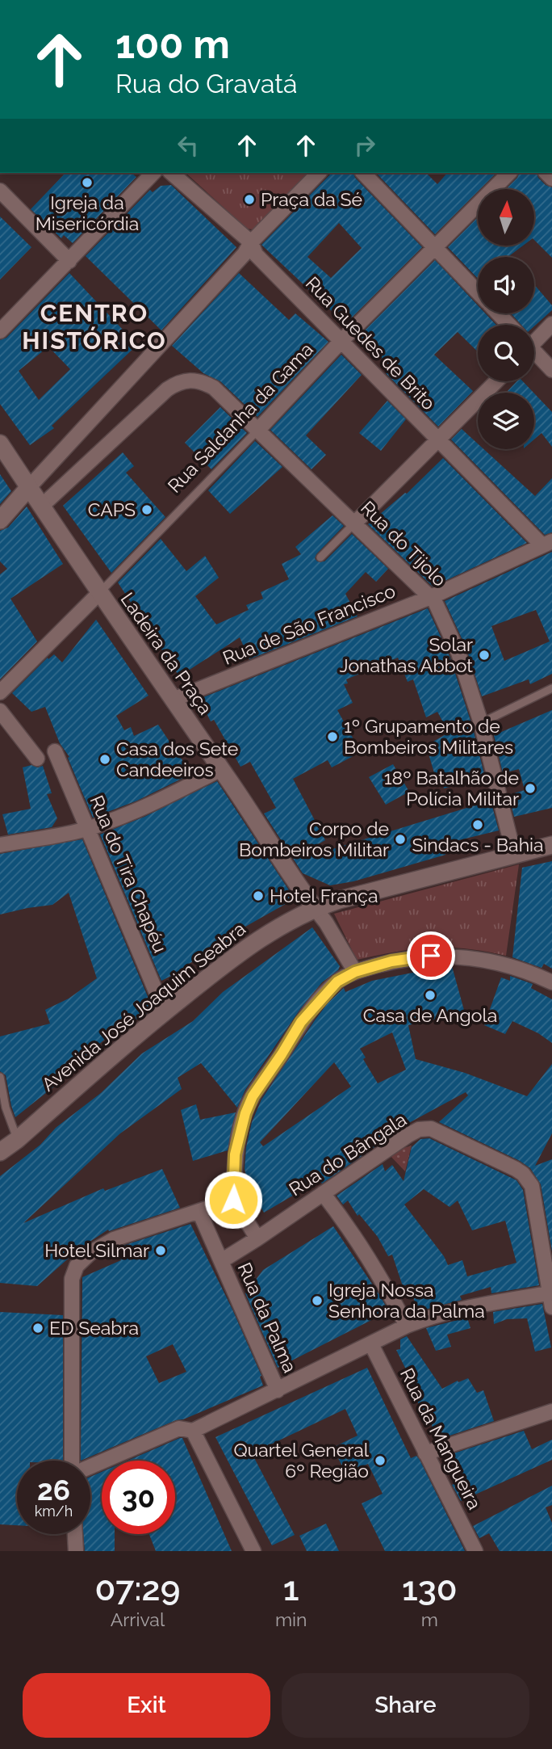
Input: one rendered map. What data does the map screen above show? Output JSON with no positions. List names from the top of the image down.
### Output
{
  "streets": {
    "main road": ["Ladeira da Praça", "Avenida José Joaquim Seabra"],
    "street": [
      "Rua Guedes de Brito",
      "Rua Saldanha da Gama",
      "Rua do Tijolo",
      "Rua de São Francisco",
      "Rua do Tira Chapéu",
      "Rua do Bângala",
      "Rua da Palma",
      "Rua da Mangueira"
    ]
  },
  "crossings": [
    ["Rua Guedes de Brito", "Rua Saldanha da Gama"],
    ["Rua Guedes de Brito", "Rua de São Francisco"],
    ["Rua Saldanha da Gama", "Rua do Tijolo"],
    ["Rua Saldanha da Gama", "Ladeira da Praça"],
    ["Rua do Tijolo", "Rua de São Francisco"],
    ["Rua do Tijolo", "Ladeira da Praça"],
    ["Rua do Tijolo", "Avenida José Joaquim Seabra"],
    ["Rua de São Francisco", "Ladeira da Praça"],
    ["Ladeira da Praça", "Avenida José Joaquim Seabra"],
    ["Rua do Tira Chapéu", "Avenida José Joaquim Seabra"],
    ["Rua do Bângala", "Rua da Palma"]
  ],
  "districts": ["CENTRO HISTÓRICO"],
  "places": [
    "Igreja da Misericórdia",
    "Praça da Sé",
    "CAPS",
    "Solar Jonathas Abbot",
    "1º Grupamento de Bombeiros Militares",
    "Casa dos Sete Candeeiros",
    "18º Batalhão de Polícia Militar",
    "Sindacs - Bahia",
    "Corpo de Bombeiros Militar",
    "Hotel França",
    "Casa de Angola",
    "Hotel Silmar",
    "Igreja Nossa Senhora da Palma",
    "ED Seabra",
    "Quartel General 6º Região"
  ],
  "north": "top",
  "page": {
    "turn": ["100 m", "Rua do Gravatá"],
    "speed": "26 km/h",
    "limit": "30",
    "eta": [
      "07:29",
      "Arrival",
      "1",
      "min",
      "130",
      "m"
    ],
    "buttons": ["Exit", "Share"]
  }
}
